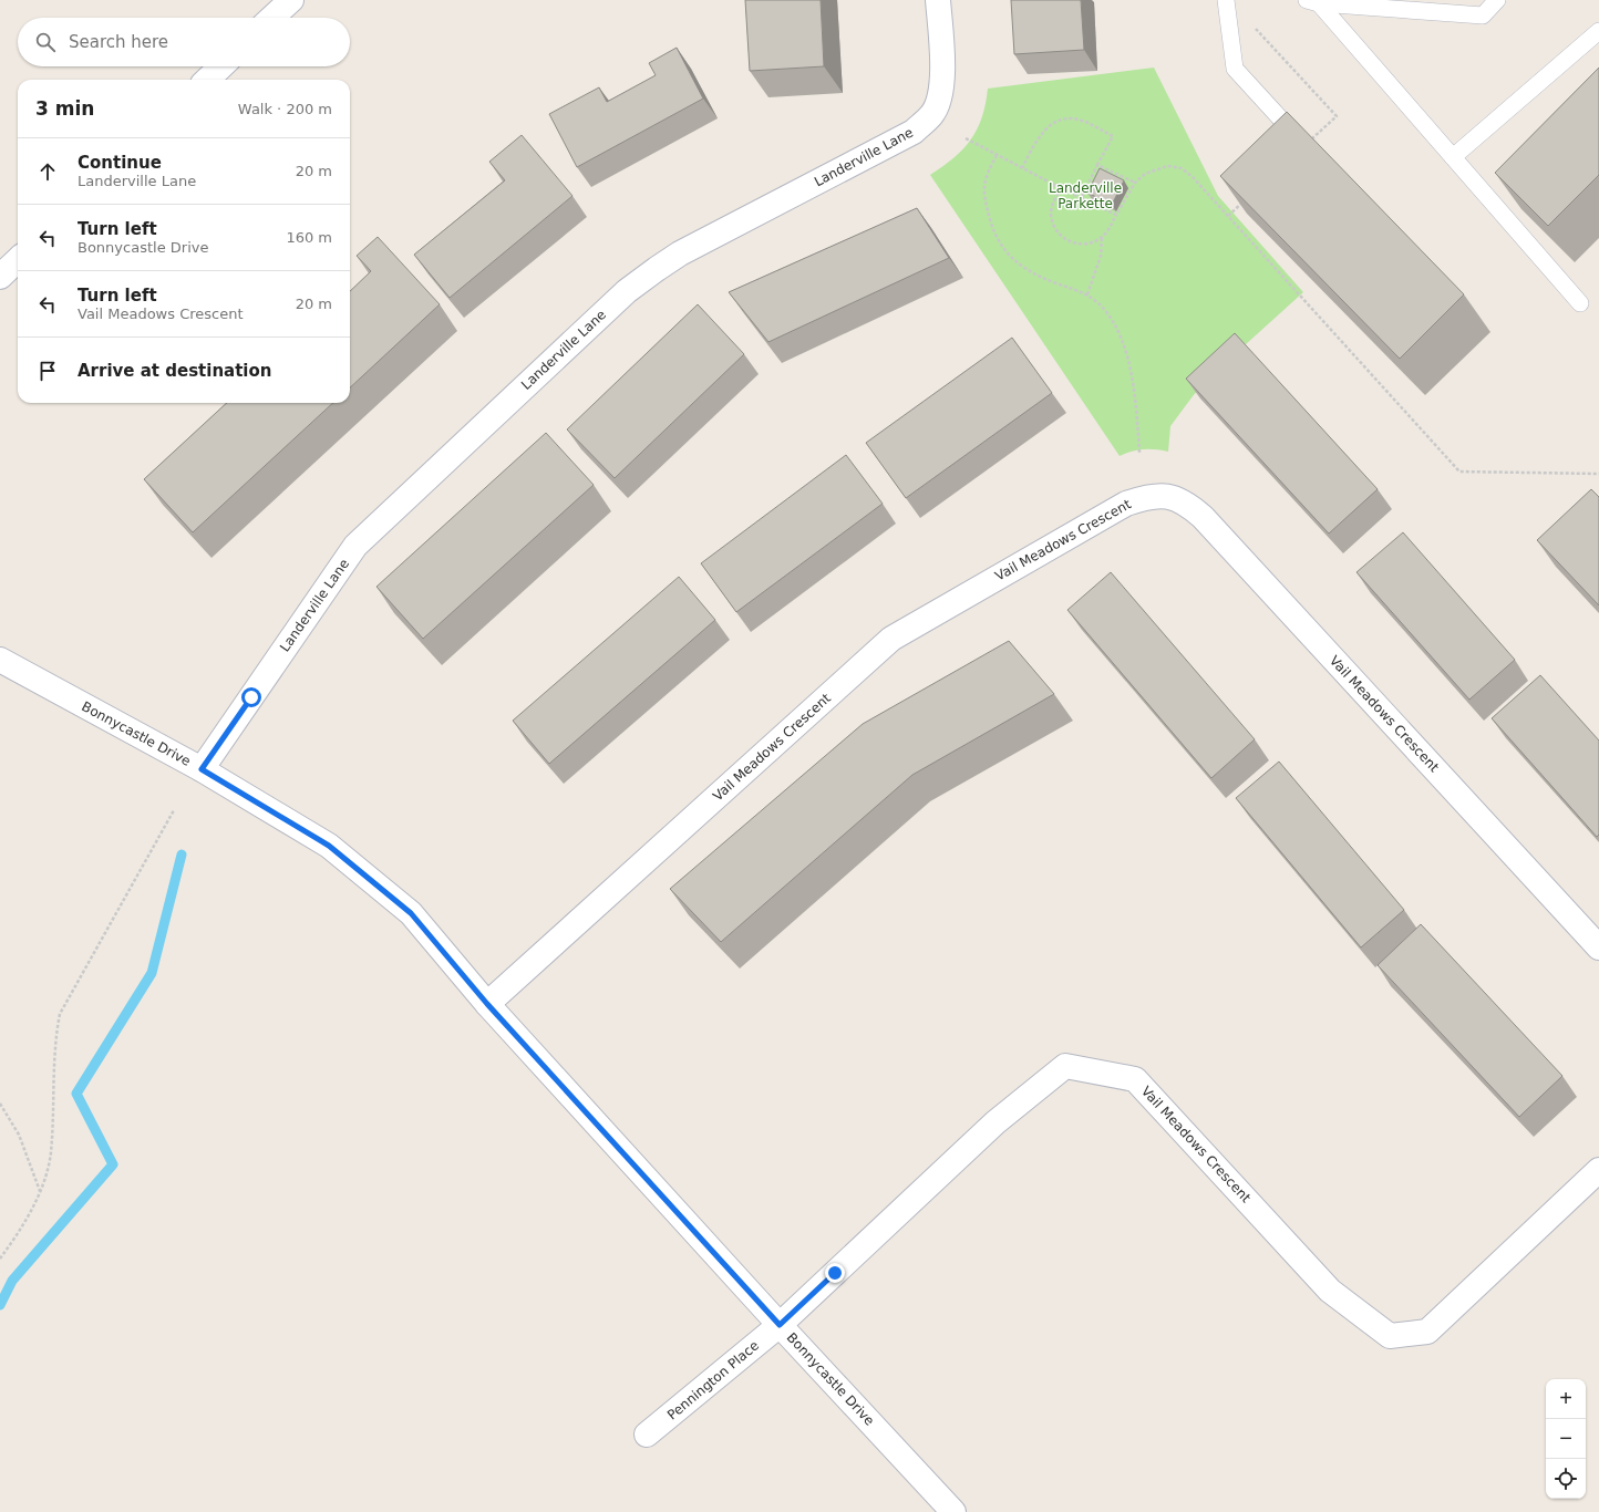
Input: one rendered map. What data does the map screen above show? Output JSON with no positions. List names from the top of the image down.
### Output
{
  "streets": {
    "street": [
      "Landerville Lane",
      "Vail Meadows Crescent",
      "Bonnycastle Drive",
      "Pennington Place"
    ]
  },
  "crossings": [
    ["Landerville Lane", "Bonnycastle Drive"],
    ["Vail Meadows Crescent", "Bonnycastle Drive"],
    ["Vail Meadows Crescent", "Pennington Place"],
    ["Bonnycastle Drive", "Pennington Place"]
  ],
  "parks": ["Landerville Parkette"],
  "page": {
    "search": "Search here",
    "heading": ["3 min", "Walk · 200 m"],
    "list": [
      ["Continue", "Landerville Lane", "20 m"],
      ["Turn left", "Bonnycastle Drive", "160 m"],
      ["Turn left", "Vail Meadows Crescent", "20 m"],
      "Arrive at destination"
    ],
    "map_buttons": ["+", "−"]
  }
}
